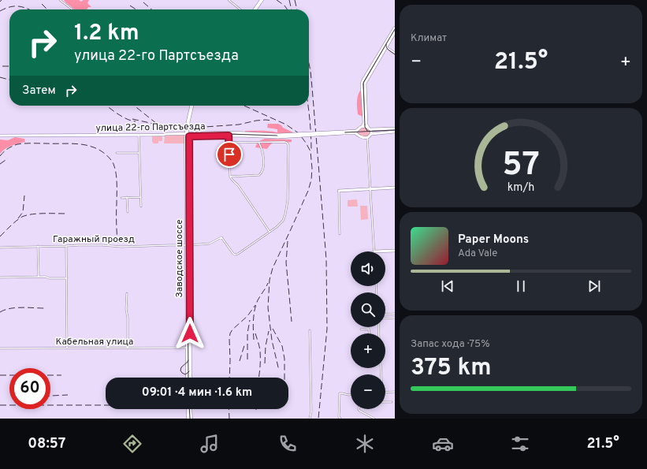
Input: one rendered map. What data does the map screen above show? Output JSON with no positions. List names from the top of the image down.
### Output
{
  "streets": {
    "main road": ["улица 22-го Партсъезда", "Заводское шоссе"],
    "street": ["Гаражный проезд", "Кабельная улица"]
  },
  "crossings": [
    ["улица 22-го Партсъезда", "Заводское шоссе"],
    ["Гаражный проезд", "Заводское шоссе"],
    ["Заводское шоссе", "Кабельная улица"]
  ],
  "page": {
    "tile": [
      "Климат",
      ["Запас хода · 75%", "375 km"]
    ],
    "turn": ["1.2 km", "улица 22-го Партсъезда"],
    "heat": ["−", "21.5°", "+"],
    "then": "Затем",
    "song": ["Paper Moons", "Ada Vale"],
    "map_buttons": ["+", "−"],
    "limit": "60",
    "trip": "09:01 · 4 мин · 1.6 km",
    "tabs": ["08:57", "21.5°"],
    "gauge": ["57", "km/h"]
  }
}
